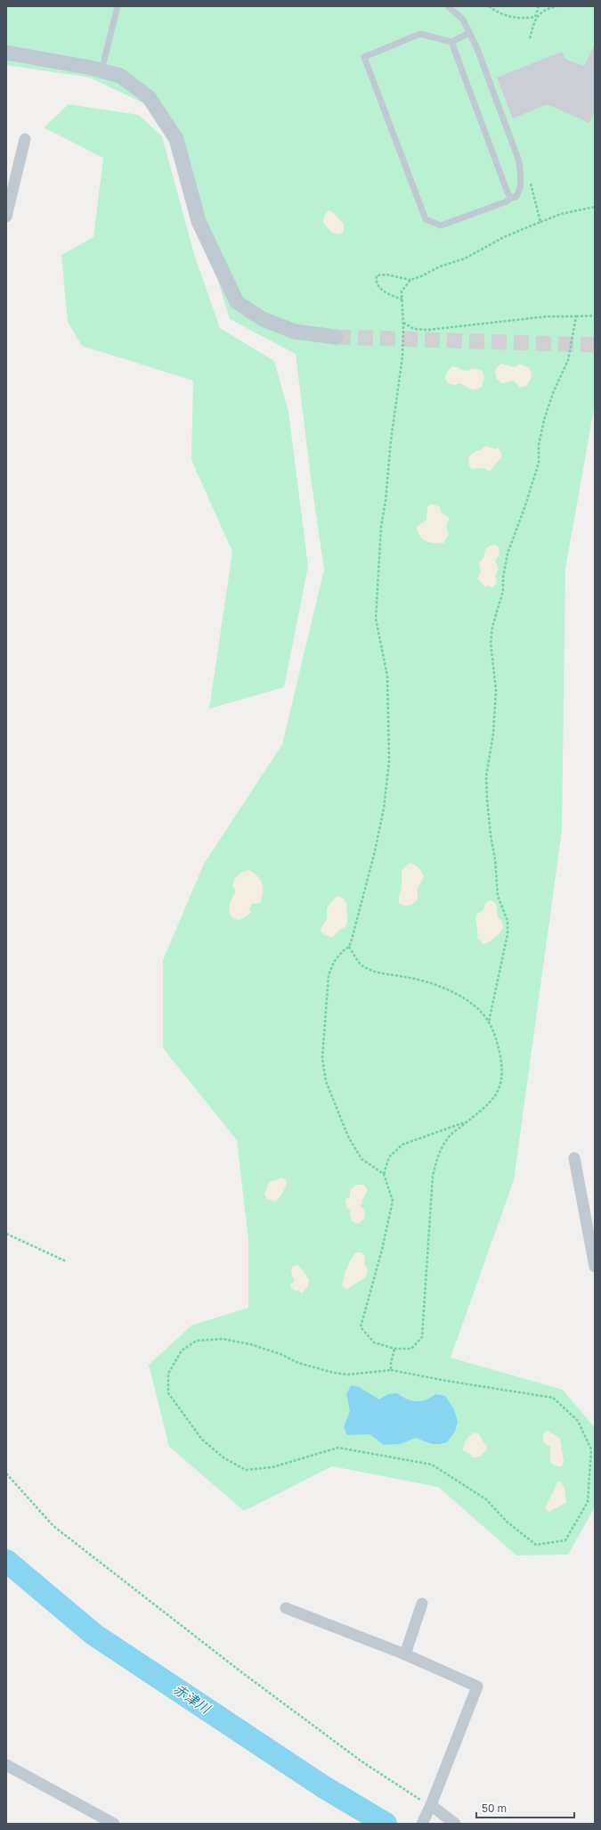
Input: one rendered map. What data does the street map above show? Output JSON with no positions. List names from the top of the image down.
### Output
{
  "water": ["赤津川"],
  "scale_bar": "50 m"
}
